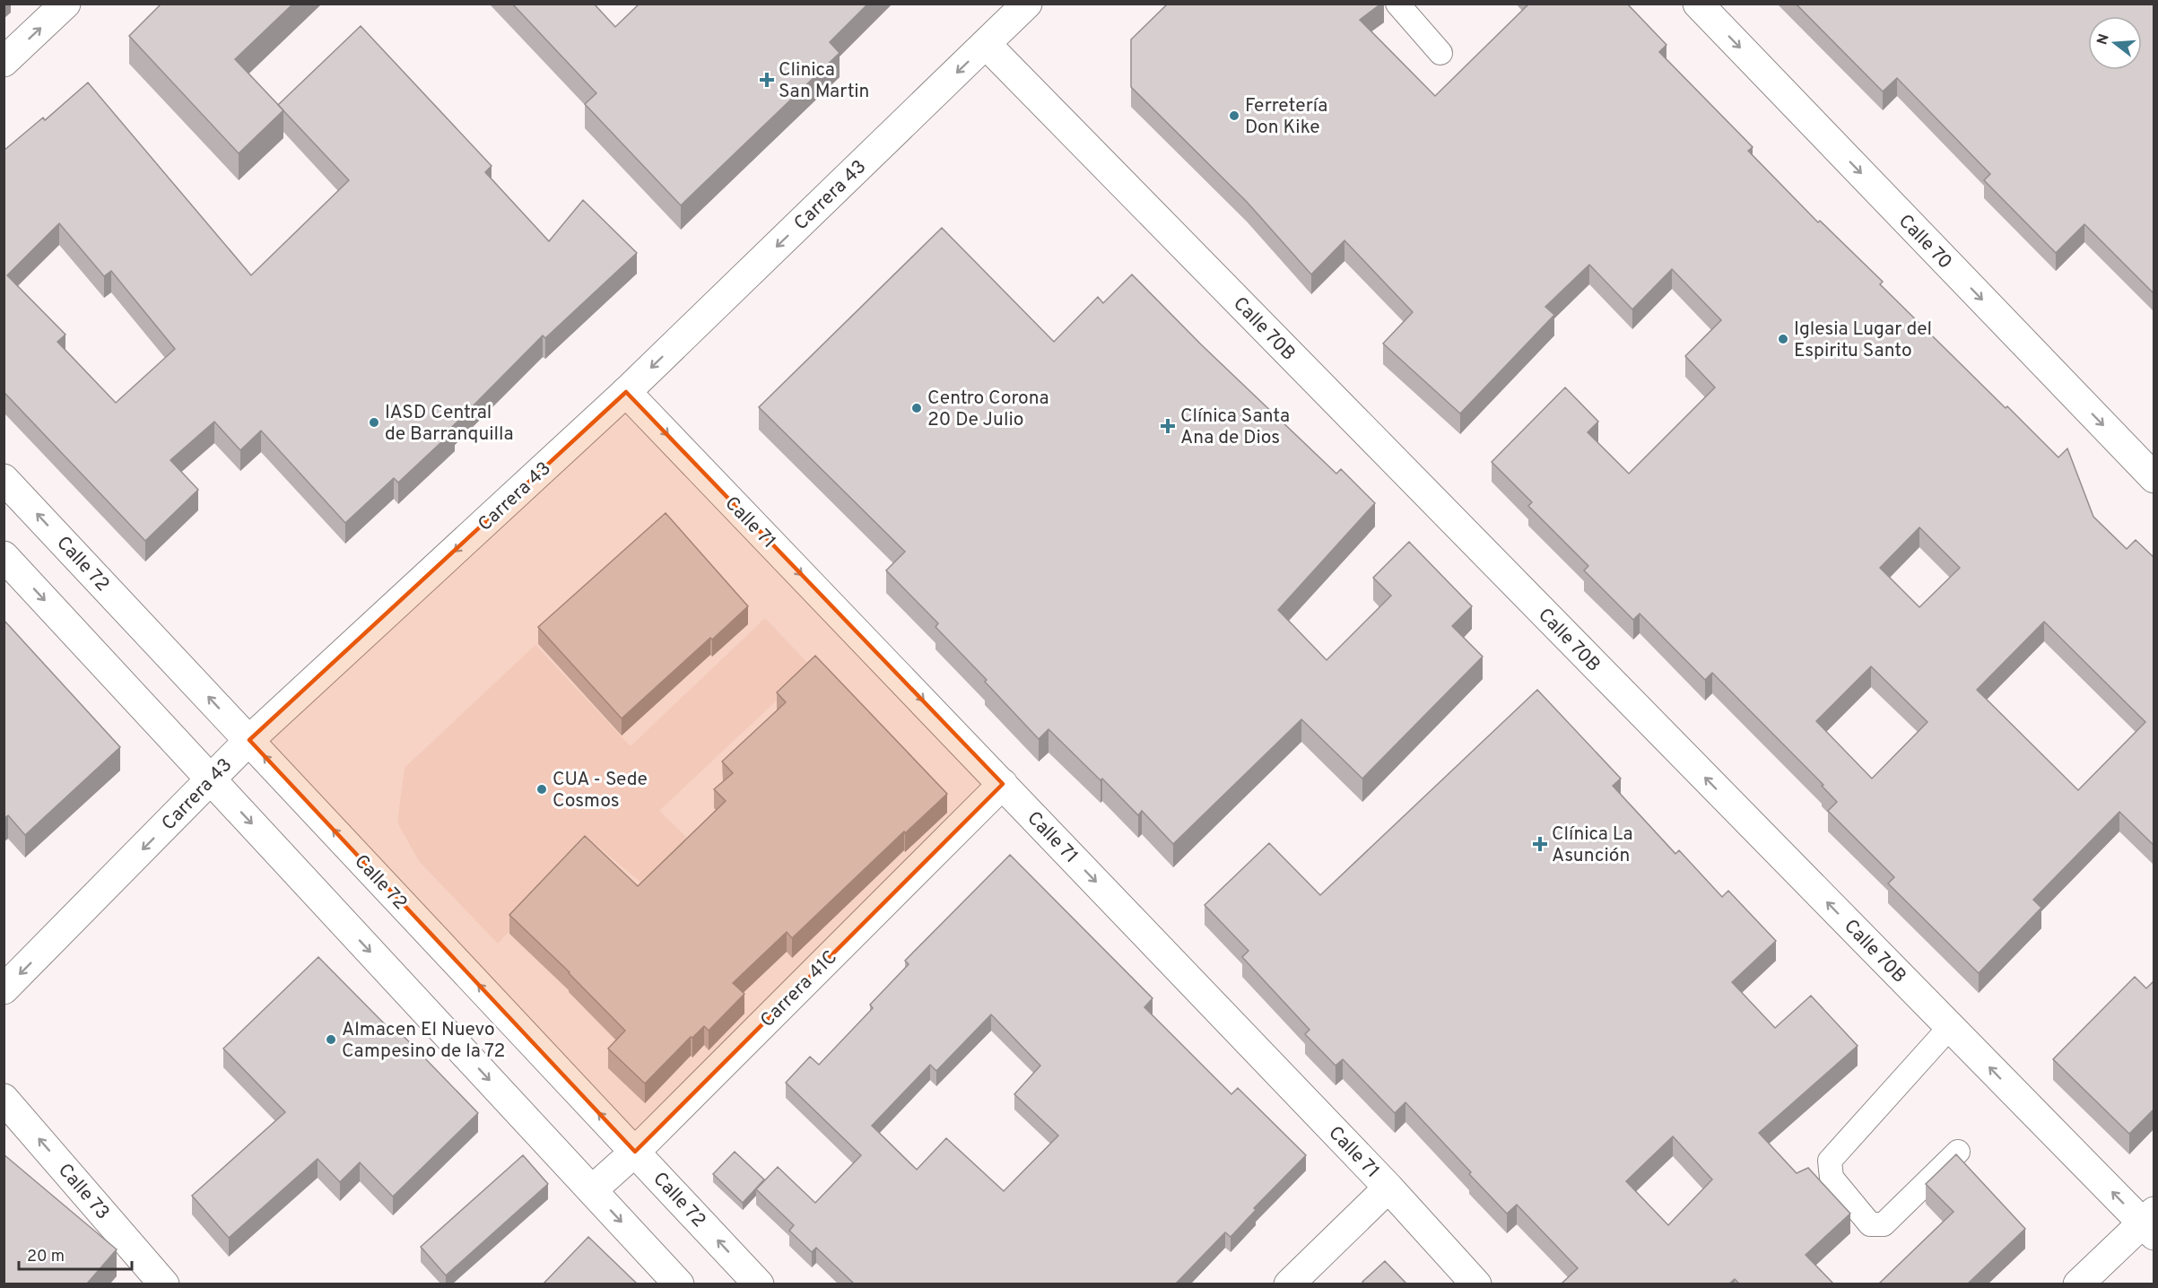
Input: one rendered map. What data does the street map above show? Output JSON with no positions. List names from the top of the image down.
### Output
{
  "streets": {
    "street": [
      "Carrera 43",
      "Calle 70",
      "Calle 70B",
      "Calle 71",
      "Calle 72",
      "Carrera 41C",
      "Calle 73"
    ]
  },
  "crossings": [
    ["Carrera 43", "Calle 70B"],
    ["Carrera 43", "Calle 71"],
    ["Carrera 43", "Calle 72"],
    ["Calle 71", "Carrera 41C"],
    ["Calle 72", "Carrera 41C"]
  ],
  "one_way": [
    "Carrera 43",
    "Calle 70",
    "Calle 70B",
    "Calle 71",
    "Calle 73"
  ],
  "places": {
    "health": ["Clinica San Martin", "Clínica Santa Ana de Dios", "Clínica La Asunción"],
    "other": [
      "Ferretería Don Kike",
      "Iglesia Lugar del Espiritu Santo",
      "Centro Corona 20 De Julio",
      "IASD Central de Barranquilla",
      "CUA - Sede Cosmos",
      "Almacen El Nuevo Campesino de la 72"
    ]
  },
  "scale_bar": "20 m",
  "north": "left"
}
